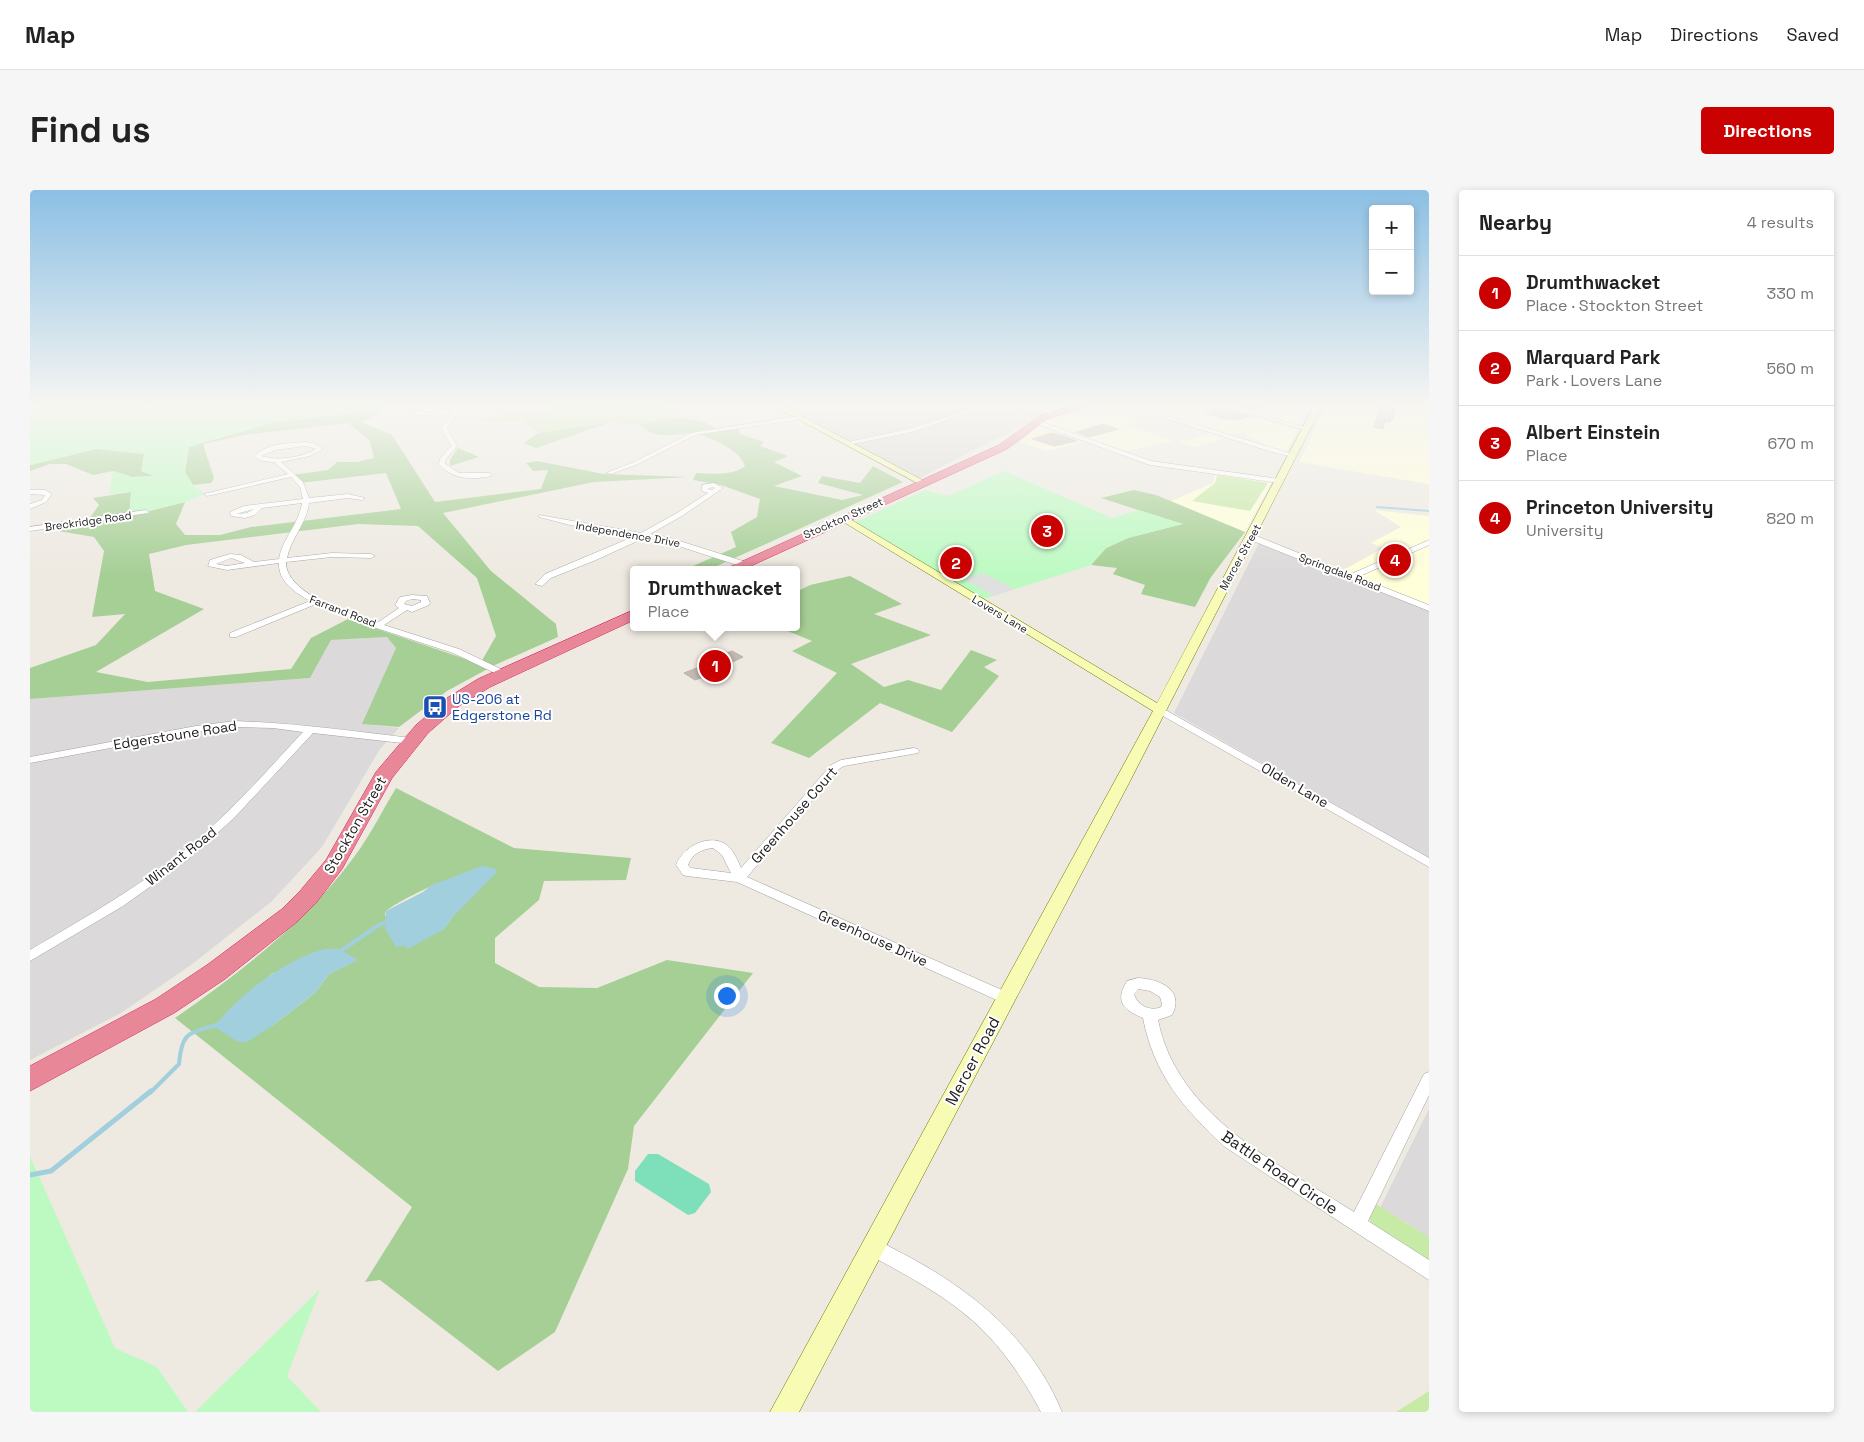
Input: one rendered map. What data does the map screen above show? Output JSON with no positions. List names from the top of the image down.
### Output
{
  "streets": {
    "highway": ["Stockton Street"],
    "main road": ["Mercer Street", "Lovers Lane", "Mercer Road"],
    "street": [
      "Breckridge Road",
      "Independence Drive",
      "Springdale Road",
      "Farrand Road",
      "Edgerstoune Road",
      "Olden Lane",
      "Greenhouse Court",
      "Winant Road",
      "Greenhouse Drive",
      "Battle Road Circle"
    ]
  },
  "crossings": [
    ["Stockton Street", "Farrand Road"],
    ["Stockton Street", "Lovers Lane"],
    ["Stockton Street", "Edgerstoune Road"],
    ["Mercer Street", "Springdale Road"],
    ["Mercer Street", "Lovers Lane"],
    ["Mercer Street", "Olden Lane"],
    ["Mercer Street", "Mercer Road"],
    ["Lovers Lane", "Olden Lane"],
    ["Lovers Lane", "Mercer Road"],
    ["Edgerstoune Road", "Winant Road"],
    ["Olden Lane", "Mercer Road"],
    ["Greenhouse Court", "Greenhouse Drive"],
    ["Greenhouse Drive", "Mercer Road"]
  ],
  "places": {
    "bus stop": ["US-206 at Edgerstone Rd"]
  },
  "page": {
    "header": "Map",
    "nav": ["Map", "Directions", "Saved"],
    "buttons": "Directions",
    "title": "Find us",
    "heading": ["Nearby", "4 results"],
    "map_buttons": ["+", "−"],
    "list": [
      {
        "mark": "1",
        "name": "Drumthwacket",
        "note": "Place · Stockton Street",
        "value": "330 m"
      },
      {
        "mark": "2",
        "name": "Marquard Park",
        "note": "Park · Lovers Lane",
        "value": "560 m"
      },
      {
        "mark": "3",
        "name": "Albert Einstein",
        "note": "Place",
        "value": "670 m"
      },
      {
        "mark": "4",
        "name": "Princeton University",
        "note": "University",
        "value": "820 m"
      }
    ],
    "pins": [
      "3",
      "4",
      "2",
      "1"
    ],
    "popup": ["Drumthwacket", "Place"]
  }
}
